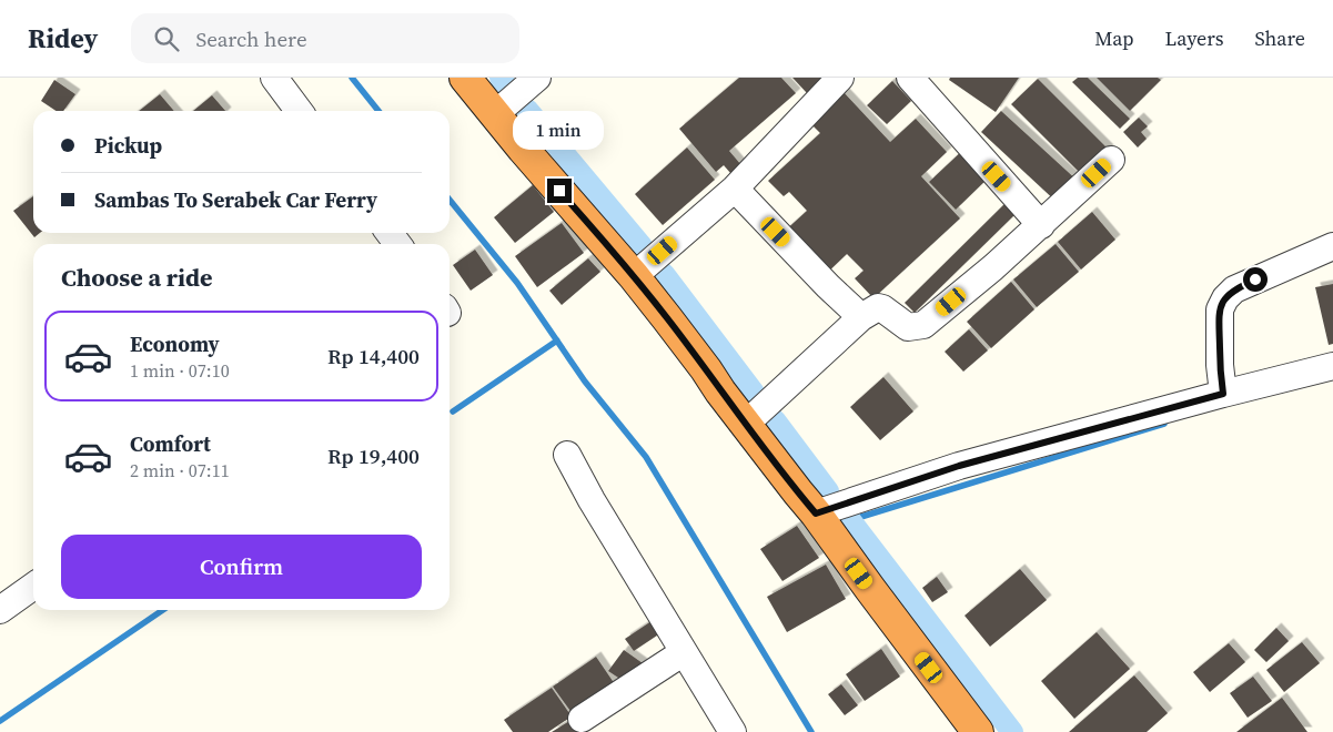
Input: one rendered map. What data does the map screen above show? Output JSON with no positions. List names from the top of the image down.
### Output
{
  "page": {
    "header": "Ridey",
    "search": "Search here",
    "nav": ["Map", "Layers", "Share"],
    "bubble": "1 min",
    "banner": ["Pickup", "Sambas To Serabek Car Ferry"],
    "heading": "Choose a ride",
    "list": [
      {
        "name": "Economy",
        "note": "1 min · 07:10",
        "value": "Rp 14,400"
      },
      {
        "name": "Comfort",
        "note": "2 min · 07:11",
        "value": "Rp 19,400"
      }
    ],
    "buttons": "Confirm"
  }
}
